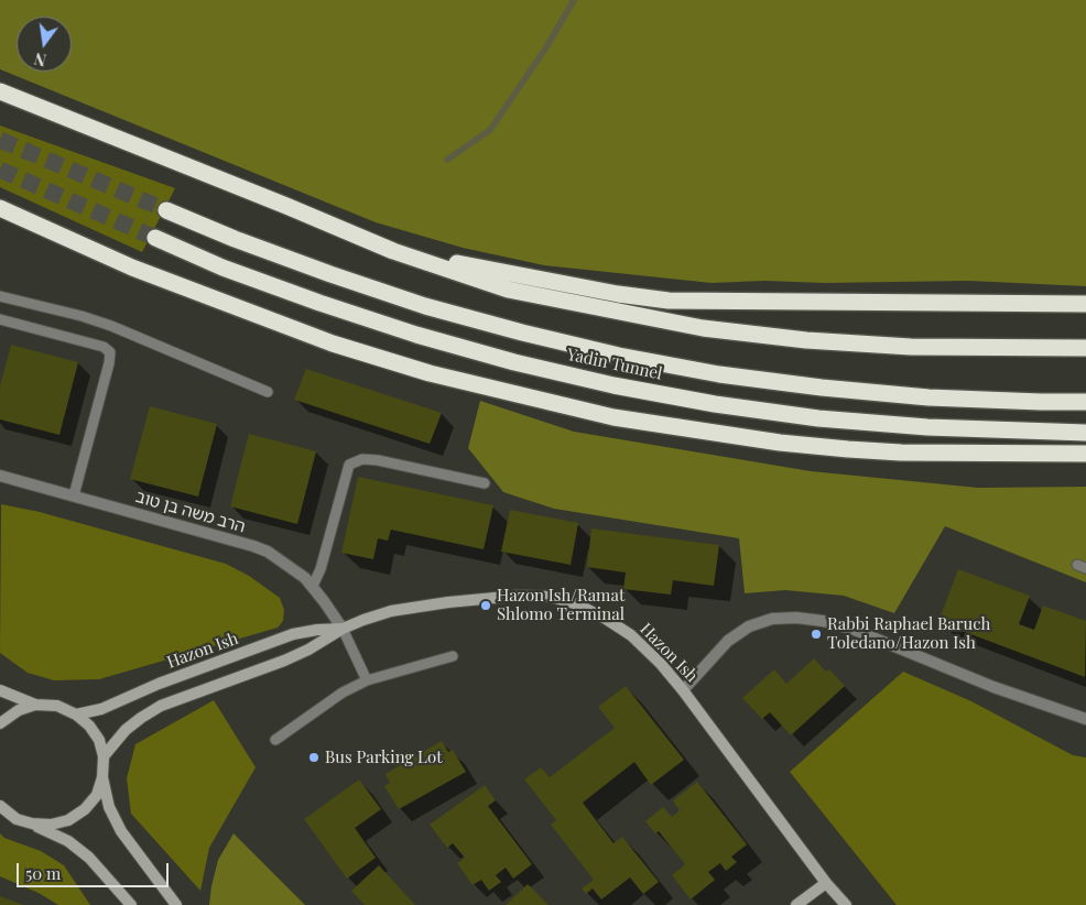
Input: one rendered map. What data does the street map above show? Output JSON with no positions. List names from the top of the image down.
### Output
{
  "streets": {
    "highway": ["Yadin Tunnel"],
    "street": ["הרב משה בן טוב", "Hazon Ish"]
  },
  "crossings": [
    ["הרב משה בן טוב", "Hazon Ish"]
  ],
  "places": ["Hazon Ish/Ramat Shlomo Terminal", "Rabbi Raphael Baruch Toledano/Hazon Ish", "Bus Parking Lot"],
  "scale_bar": "50 m",
  "north": "bottom"
}
